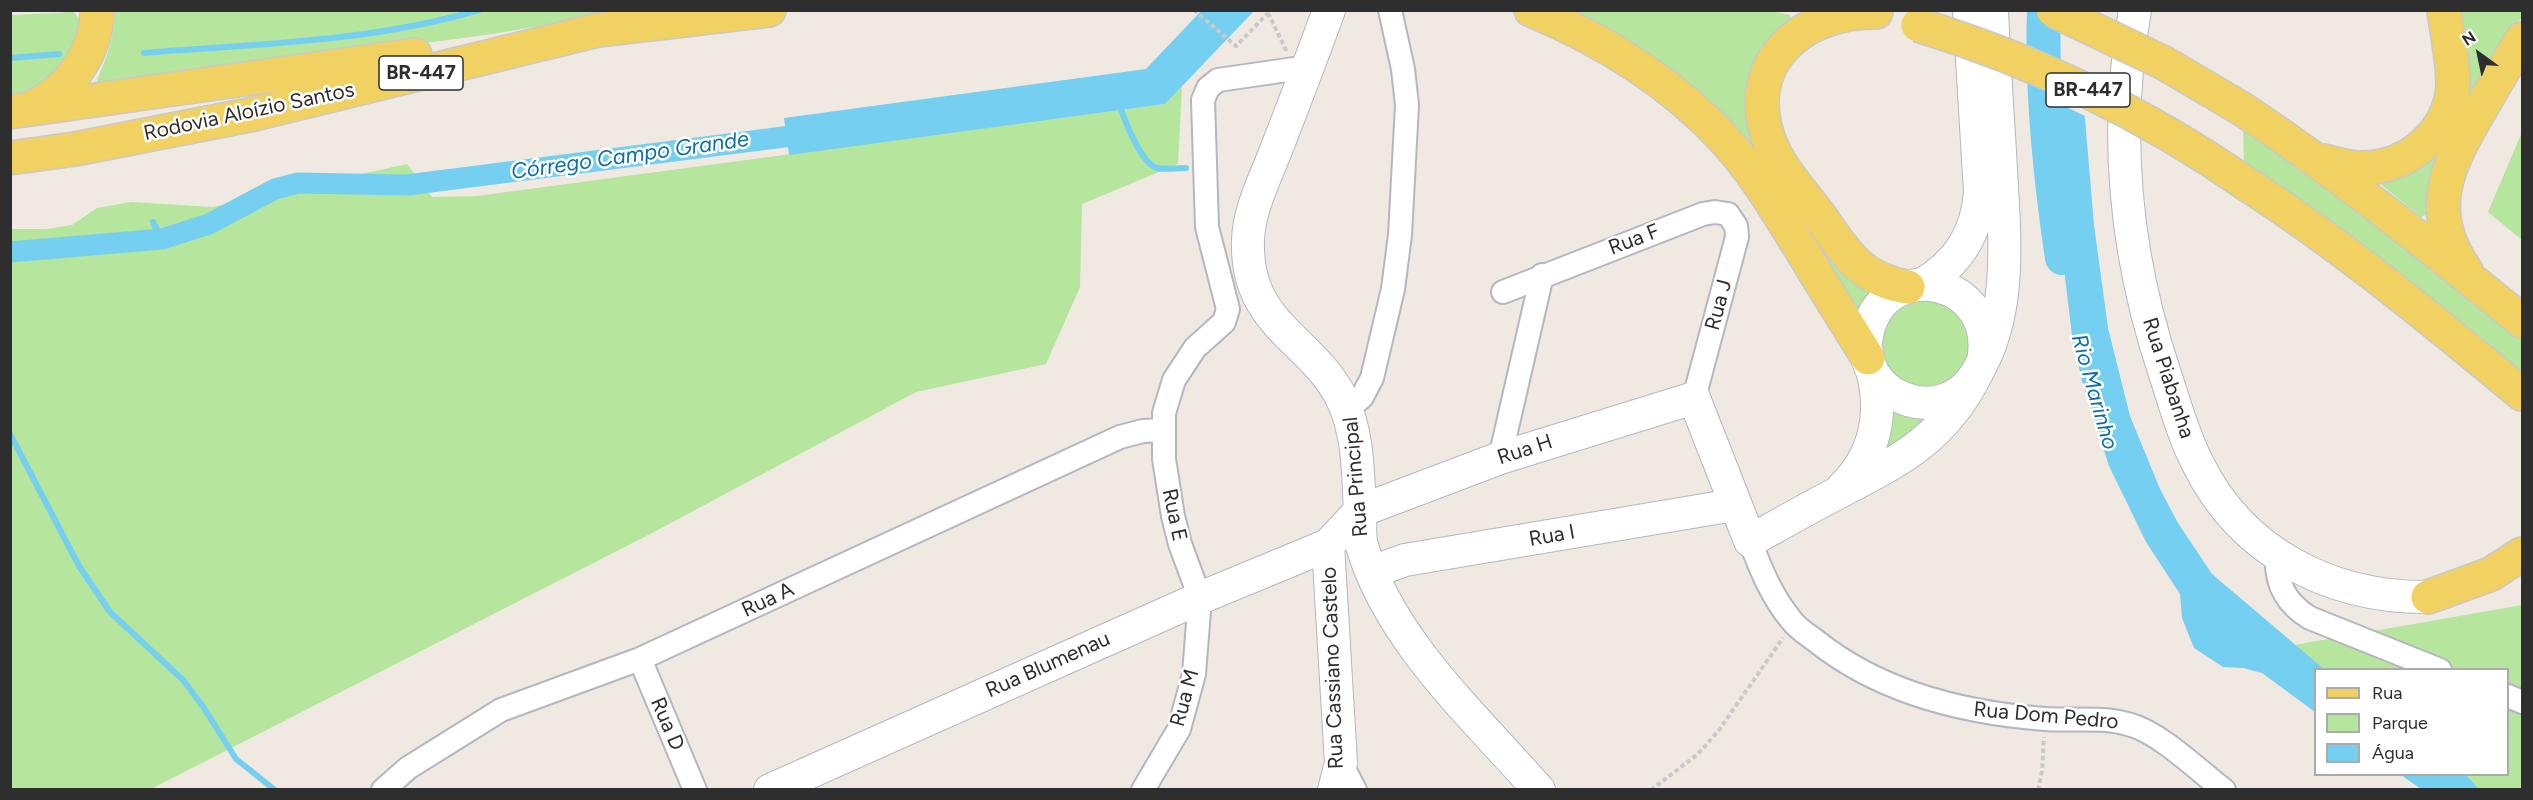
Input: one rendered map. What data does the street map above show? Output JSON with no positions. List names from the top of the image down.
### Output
{
  "streets": {
    "main road": [
      "BR-447",
      "Rodovia Aloízio Santos",
      "Rua Piabanha",
      "Rua H",
      "Rua Principal",
      "Rua I",
      "Rua Blumenau",
      "Rua Cassiano Castelo",
      "Rua Dom Pedro"
    ],
    "street": [
      "Rua F",
      "Rua J",
      "Rua E",
      "Rua A",
      "Rua M",
      "Rua D"
    ]
  },
  "crossings": [
    ["Rua F", "Rua J"],
    ["Rua J", "Rua H"],
    ["Rua J", "Rua Dom Pedro"],
    ["Rua H", "Rua Principal"],
    ["Rua H", "Rua Dom Pedro"],
    ["Rua Principal", "Rua I"],
    ["Rua E", "Rua A"],
    ["Rua E", "Rua Blumenau"],
    ["Rua E", "Rua M"],
    ["Rua I", "Rua Dom Pedro"],
    ["Rua A", "Rua D"],
    ["Rua Blumenau", "Rua Cassiano Castelo"],
    ["Rua Blumenau", "Rua M"]
  ],
  "water": ["Córrego Campo Grande", "Rio Marinho"],
  "legend": ["Rua", "Parque", "Água"],
  "north": "top left"
}
